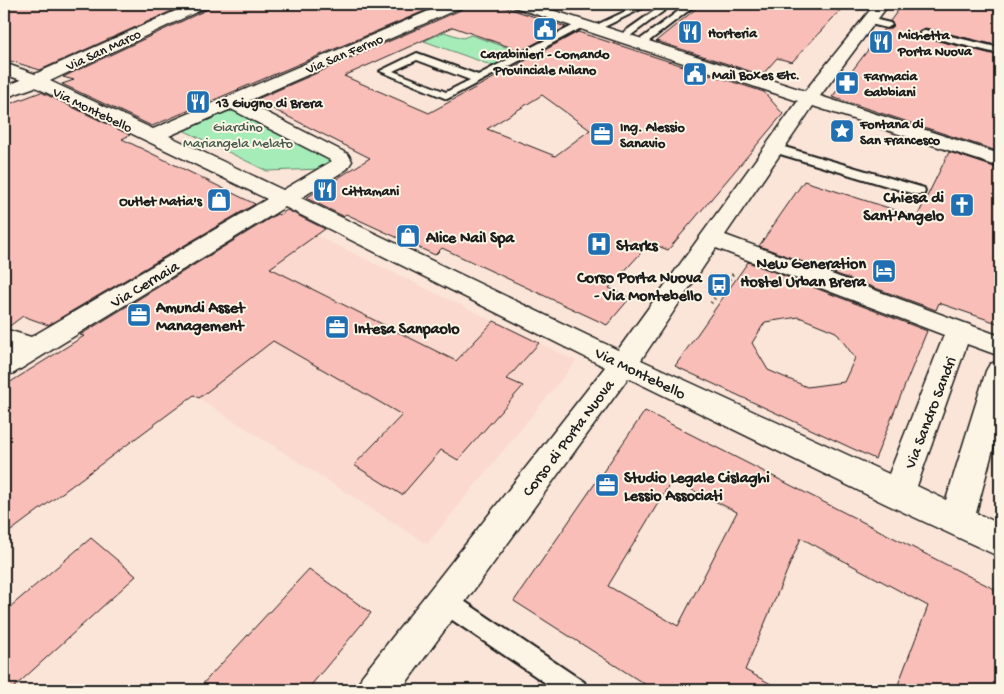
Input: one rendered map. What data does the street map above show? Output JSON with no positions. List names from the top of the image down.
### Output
{
  "streets": {
    "street": [
      "Via San Marco",
      "Via San Fermo",
      "Via Montebello",
      "Via Cernaia",
      "Via Sandro Sandri",
      "Corso di Porta Nuova"
    ]
  },
  "crossings": [
    ["Via San Marco", "Via Montebello"],
    ["Via San Fermo", "Via Montebello"],
    ["Via San Fermo", "Via Cernaia"],
    ["Via Montebello", "Via Cernaia"],
    ["Via Montebello", "Via Sandro Sandri"],
    ["Via Montebello", "Corso di Porta Nuova"]
  ],
  "parks": ["Giardino Mariangela Melato"],
  "places": {
    "public building": ["Carabinieri - Comando Provinciale Milano", "Mail Boxes Etc."],
    "restaurant": [
      "Horteria",
      "Michetta Porta Nuova",
      "13 Giugno di Brera",
      "Cittamani"
    ],
    "pharmacy": ["Farmacia Gabbiani"],
    "place": ["Fontana di San Francesco"],
    "office": [
      "Ing. Alessio Sanavio",
      "Amundi Asset Management",
      "Intesa Sanpaolo",
      "Studio Legale Cislaghi Lessio Associati"
    ],
    "shop": ["Outlet Matia's", "Alice Nail Spa"],
    "church": ["Chiesa di Sant'Angelo"],
    "hospital": ["Starks"],
    "hotel": ["New Generation Hostel Urban Brera"],
    "bus stop": ["Corso Porta Nuova - Via Montebello"]
  }
}
